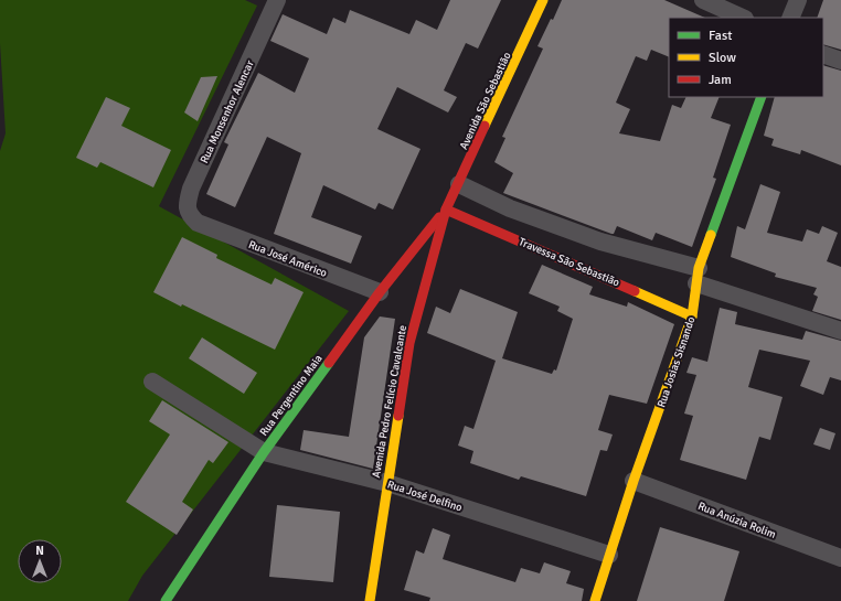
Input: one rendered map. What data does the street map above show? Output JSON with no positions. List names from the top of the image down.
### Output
{
  "streets": {
    "street": [
      "Avenida São Sebastião",
      "Rua Monsenhor Alencar",
      "Rua José Américo",
      "Travessa São Sebastião",
      "Rua Josias Sisnando",
      "Rua Pergentino Maia",
      "Avenida Pedro Felício Cavalcante",
      "Rua José Delfino",
      "Rua Anúzia Rolim"
    ]
  },
  "crossings": [
    ["Avenida São Sebastião", "Travessa São Sebastião"],
    ["Avenida São Sebastião", "Rua Pergentino Maia"],
    ["Avenida São Sebastião", "Avenida Pedro Felício Cavalcante"],
    ["Rua Monsenhor Alencar", "Rua José Américo"],
    ["Rua José Américo", "Rua Pergentino Maia"],
    ["Travessa São Sebastião", "Rua Josias Sisnando"],
    ["Travessa São Sebastião", "Rua Pergentino Maia"],
    ["Travessa São Sebastião", "Avenida Pedro Felício Cavalcante"],
    ["Rua Josias Sisnando", "Rua José Delfino"],
    ["Rua Josias Sisnando", "Rua Anúzia Rolim"],
    ["Rua Pergentino Maia", "Avenida Pedro Felício Cavalcante"],
    ["Rua Pergentino Maia", "Rua José Delfino"],
    ["Avenida Pedro Felício Cavalcante", "Rua José Delfino"]
  ],
  "legend": ["Fast", "Slow", "Jam"],
  "north": "top"
}
